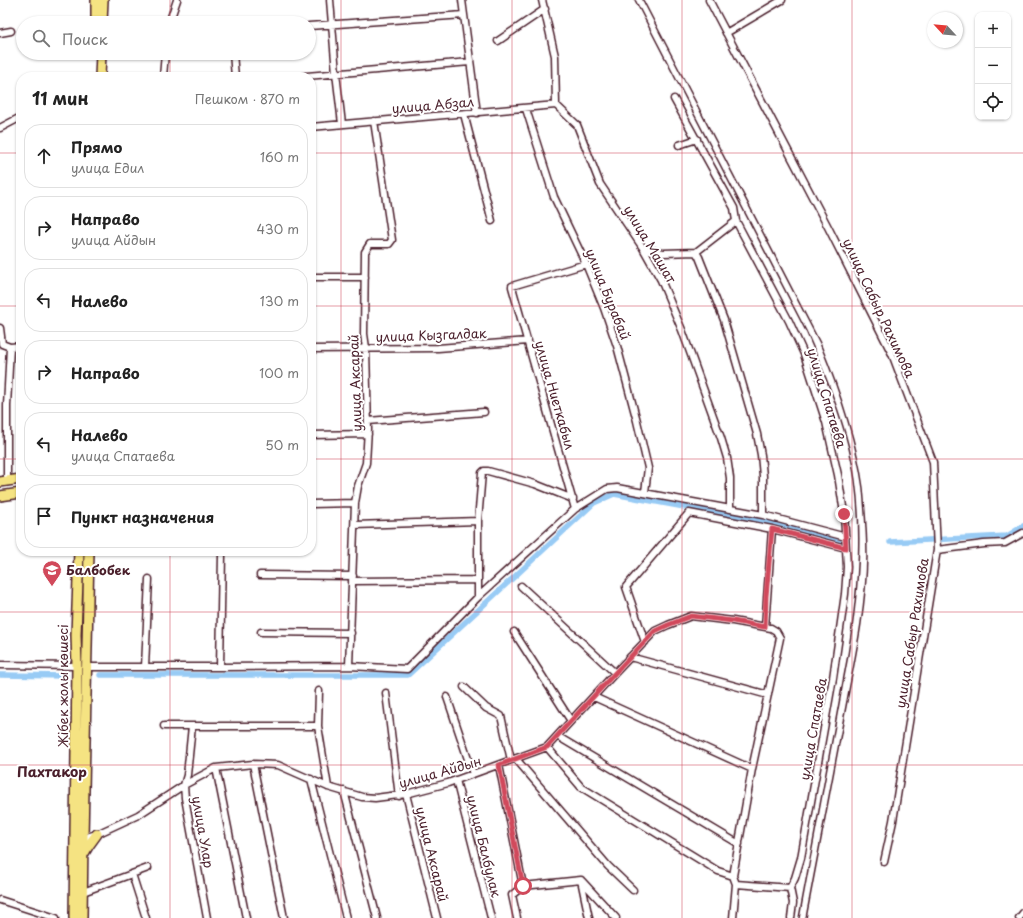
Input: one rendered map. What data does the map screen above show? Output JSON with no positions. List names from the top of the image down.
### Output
{
  "streets": {
    "main road": ["Жібек жолы көшесі"],
    "street": [
      "улица Абзал",
      "улица Машат",
      "улица Бурабай",
      "улица Сабыр Рахимова",
      "улица Кызгалдак",
      "улица Аксарай",
      "улица Ниеткабыл",
      "улица Спатаева",
      "улица Айдын",
      "улица Улар",
      "улица Балбулак"
    ]
  },
  "crossings": [
    ["улица Абзал", "улица Машат"],
    ["улица Абзал", "улица Бурабай"],
    ["улица Абзал", "улица Аксарай"],
    ["улица Бурабай", "улица Ниеткабыл"],
    ["улица Кызгалдак", "улица Аксарай"],
    ["улица Кызгалдак", "улица Ниеткабыл"],
    ["улица Аксарай", "улица Айдын"],
    ["Жібек жолы көшесі", "улица Айдын"],
    ["улица Айдын", "улица Улар"],
    ["улица Айдын", "улица Балбулак"]
  ],
  "districts": ["Пахтакор"],
  "places": {
    "school or university": ["Балбобек"]
  },
  "north": "top left",
  "page": {
    "map_buttons": ["+", "−"],
    "search": "Поиск",
    "heading": ["11 мин", "Пешком · 870 m"],
    "list": [
      ["Прямо", "улица Едил", "160 m"],
      ["Направо", "улица Айдын", "430 m"],
      ["Налево", "130 m"],
      ["Направо", "100 m"],
      ["Налево", "улица Спатаева", "50 m"],
      "Пункт назначения"
    ]
  }
}
